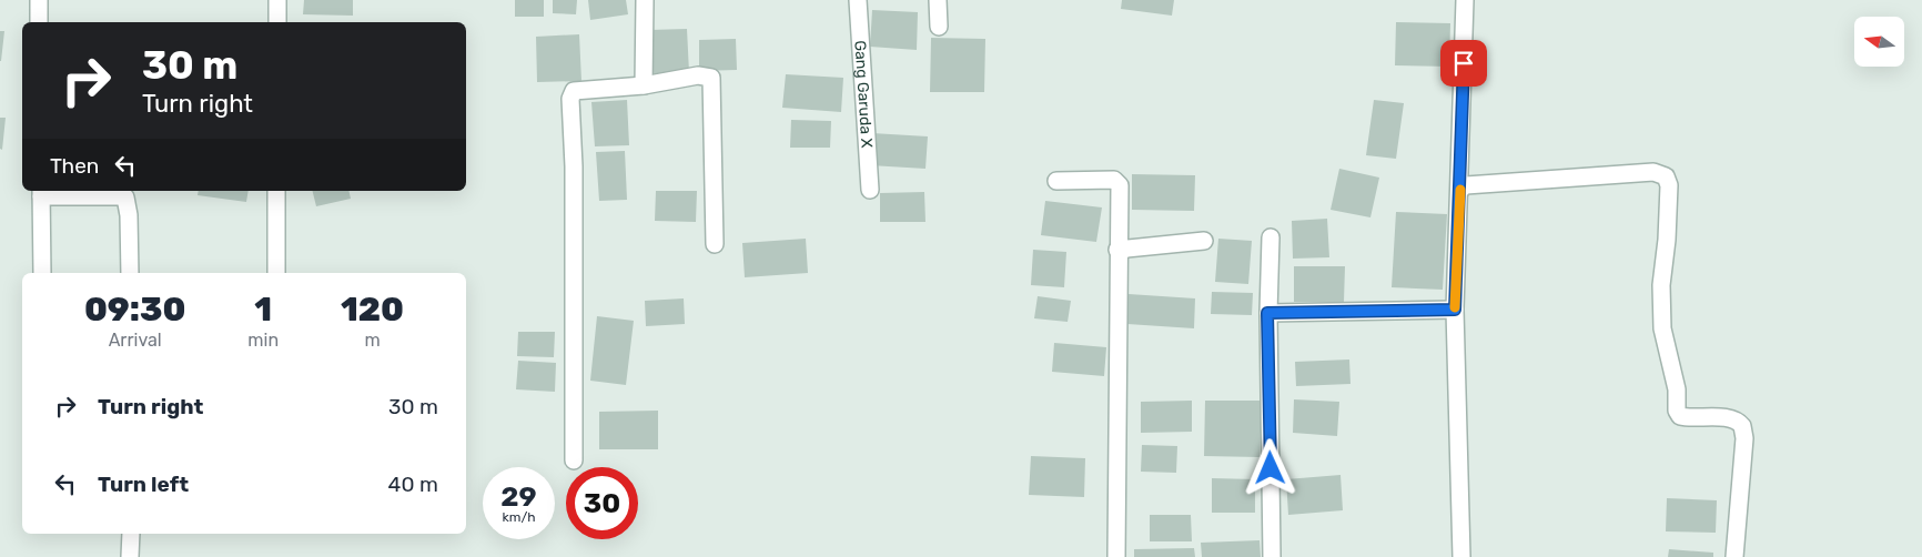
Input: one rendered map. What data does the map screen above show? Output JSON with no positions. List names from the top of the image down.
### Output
{
  "streets": {
    "street": ["Gang Garuda X"]
  },
  "north": "left",
  "page": {
    "turn": ["30 m", "Turn right"],
    "then": "Then",
    "eta": [
      "09:30",
      "Arrival",
      "1",
      "min",
      "120",
      "m"
    ],
    "list": [
      {
        "name": "Turn right",
        "value": "30 m"
      },
      {
        "name": "Turn left",
        "value": "40 m"
      }
    ],
    "speed": "29 km/h",
    "limit": "30"
  }
}
